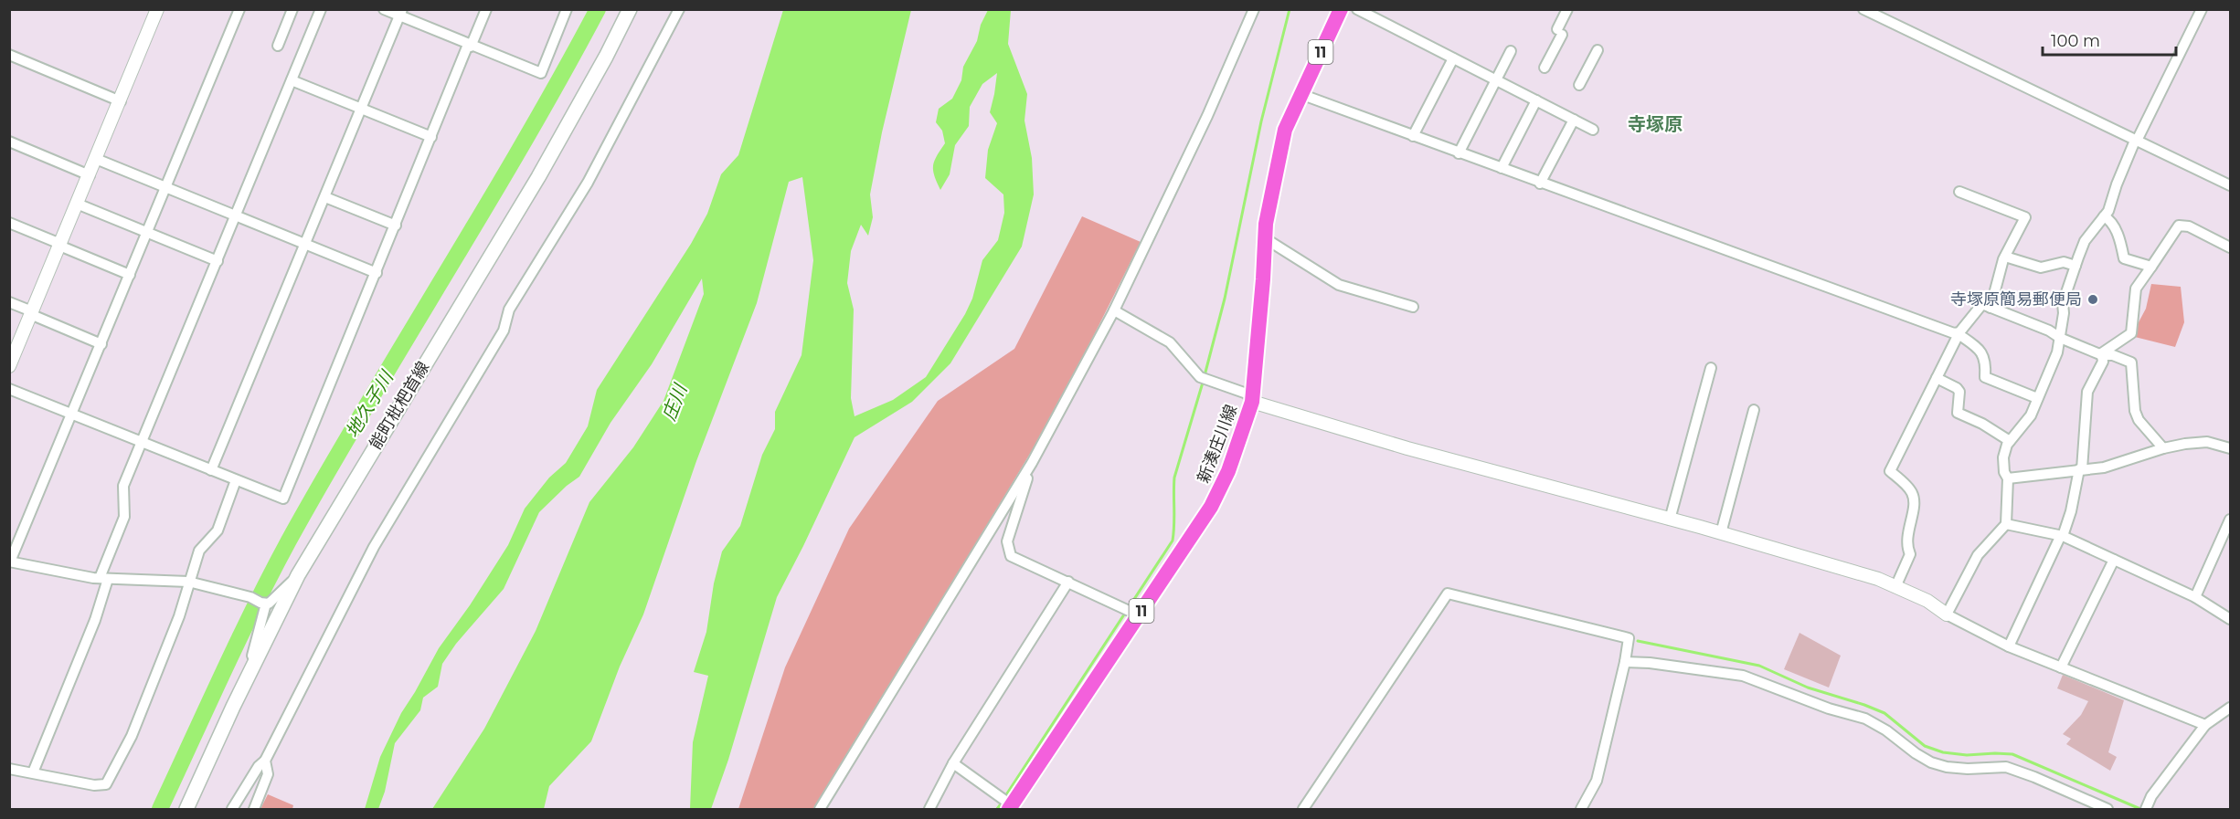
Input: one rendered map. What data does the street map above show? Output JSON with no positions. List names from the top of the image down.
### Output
{
  "streets": {
    "main road": ["11", "能町枇杷首線", "新湊庄川線"]
  },
  "districts": ["寺塚原"],
  "water": ["庄川", "地久子川"],
  "places": ["寺塚原簡易郵便局"],
  "scale_bar": "100 m"
}
